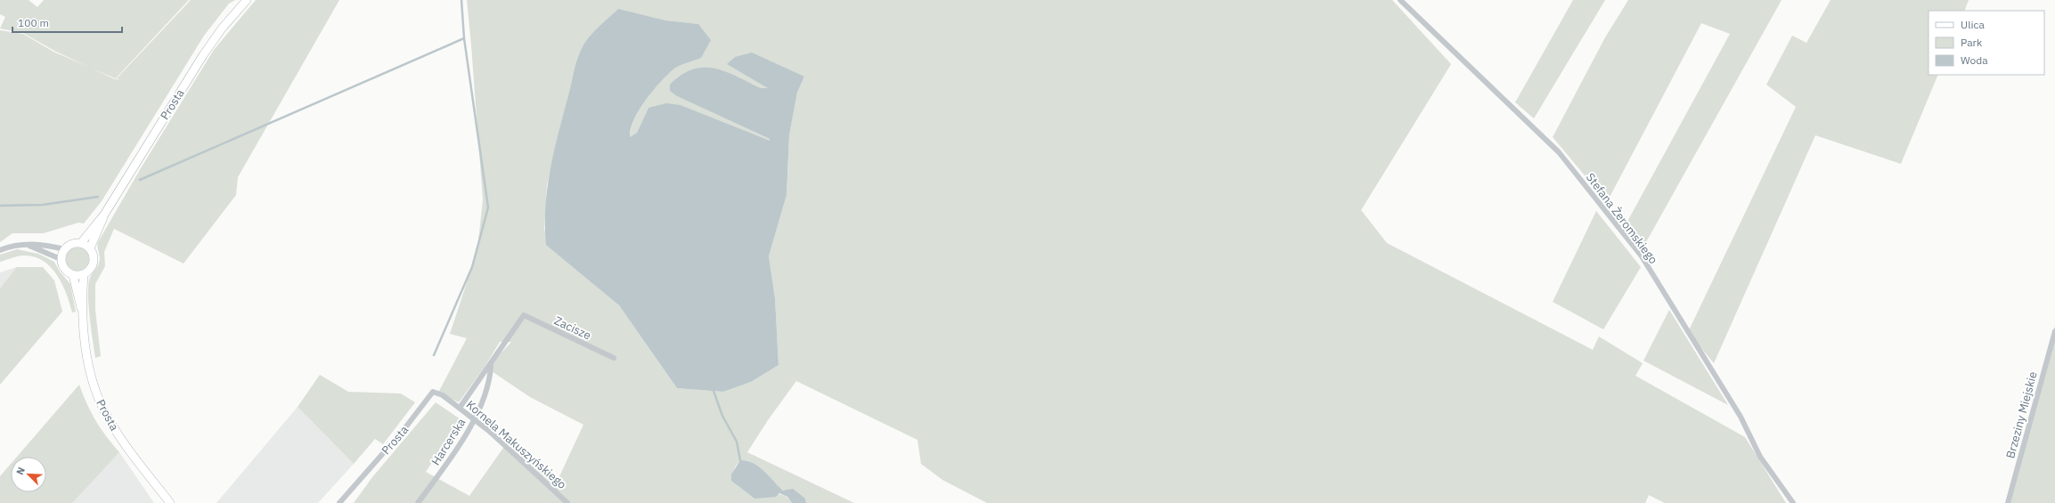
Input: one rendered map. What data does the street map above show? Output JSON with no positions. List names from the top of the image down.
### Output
{
  "streets": {
    "main road": ["Prosta"],
    "street": [
      "Stefana Żeromskiego",
      "Zacisze",
      "Brzeziny Miejskie",
      "Harcerska",
      "Kornela Makuszyńskiego"
    ]
  },
  "crossings": [
    ["Prosta", "Kornela Makuszyńskiego"],
    ["Zacisze", "Harcerska"],
    ["Harcerska", "Kornela Makuszyńskiego"]
  ],
  "legend": ["Ulica", "Park", "Woda"],
  "scale_bar": "100 m",
  "north": "top left"
}
